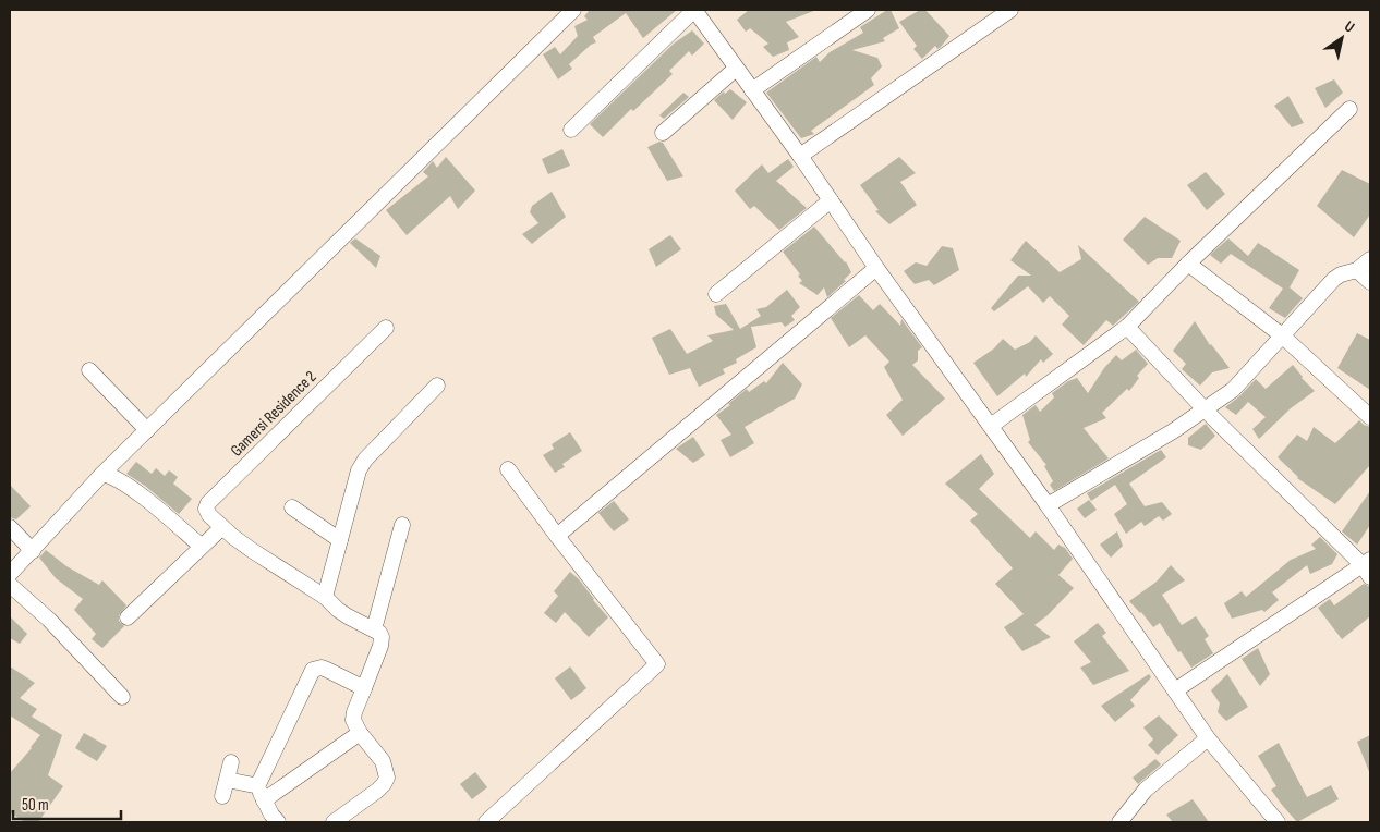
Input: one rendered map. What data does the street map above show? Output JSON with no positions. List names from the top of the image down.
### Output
{
  "streets": {
    "street": ["Gamersi Residence 2"]
  },
  "scale_bar": "50 m",
  "north": "top right"
}
